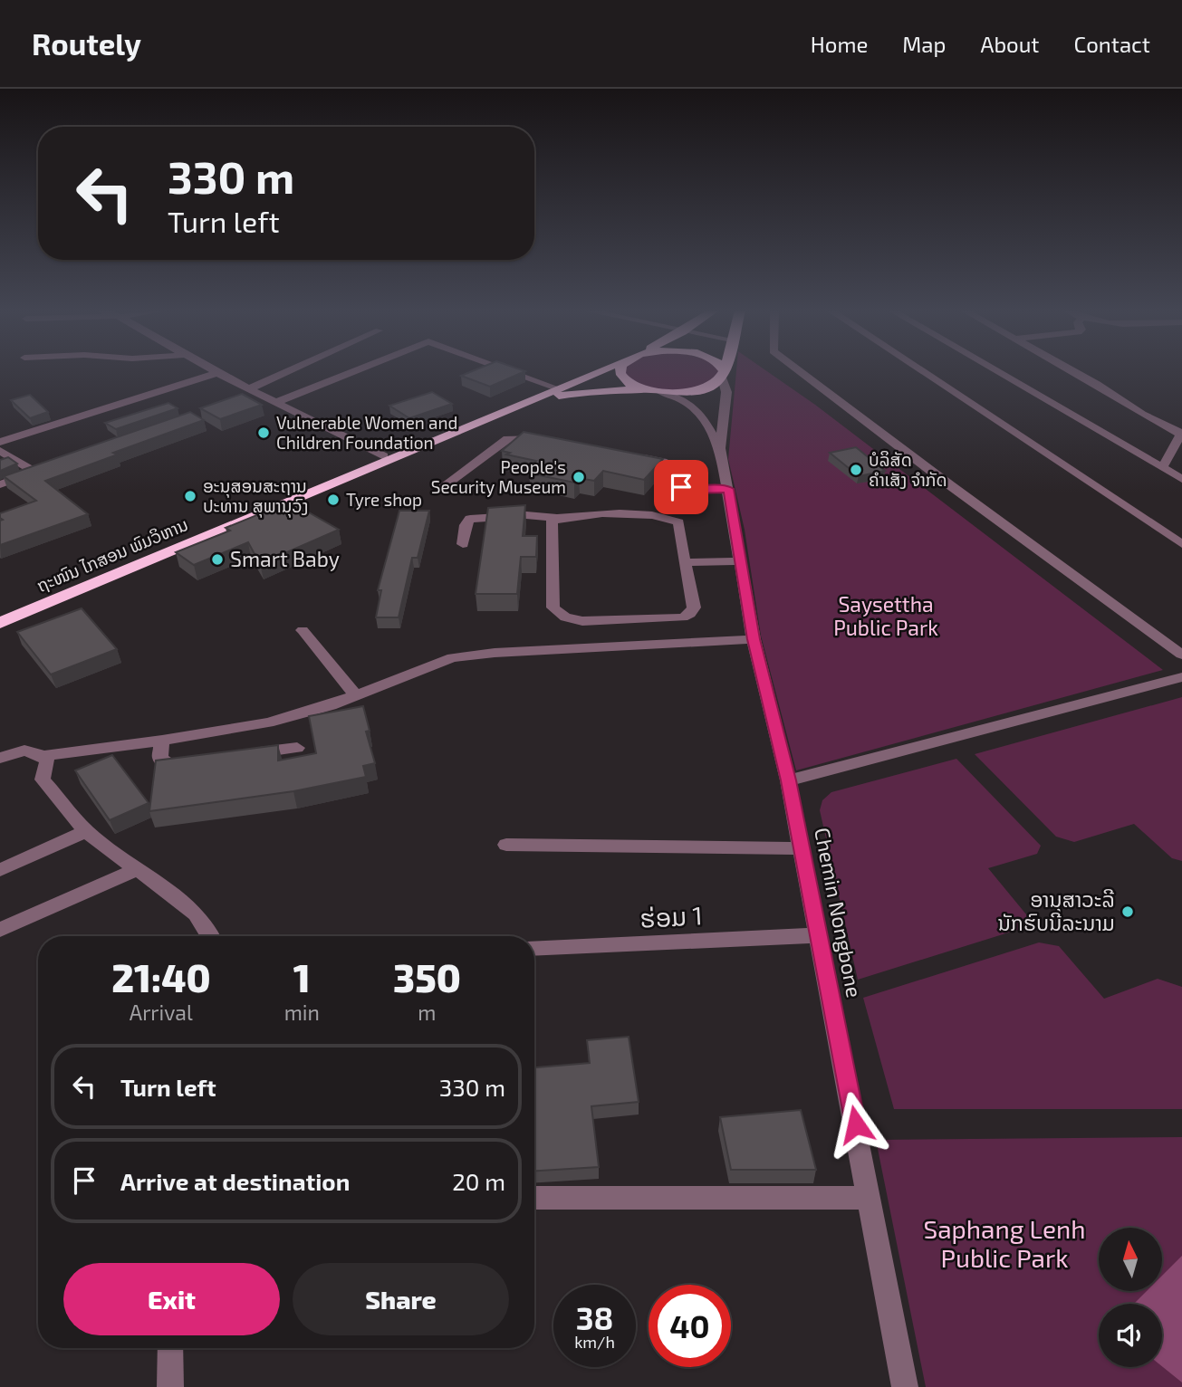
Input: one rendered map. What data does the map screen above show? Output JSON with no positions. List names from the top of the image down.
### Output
{
  "streets": {
    "highway": ["ຖະໜົນ ໄກສອນ ພົມວິຫານ"],
    "street": ["Chemin Nongbone", "ຮ່ອມ 1"]
  },
  "crossings": [
    ["Chemin Nongbone", "ຮ່ອມ 1"]
  ],
  "parks": ["Saysettha Public Park", "Saphang Lenh Public Park"],
  "places": [
    "Vulnerable Women and Children Foundation",
    "ບໍລິສັດ ຄຳເສັງ ຈຳກັດ",
    "People's Security Museum",
    "ອະນຸສອນສະຖານ ປະທານ ສຸພານຸວົງ",
    "Tyre shop",
    "Smart Baby",
    "ອານຸສາວະລີ ນັກຮົບນີລະນາມ"
  ],
  "north": "top",
  "page": {
    "header": "Routely",
    "nav": [
      "Home",
      "Map",
      "About",
      "Contact"
    ],
    "turn": ["330 m", "Turn left"],
    "eta": [
      "21:40",
      "Arrival",
      "1",
      "min",
      "350",
      "m"
    ],
    "list": [
      {
        "name": "Turn left",
        "value": "330 m"
      },
      {
        "name": "Arrive at destination",
        "value": "20 m"
      }
    ],
    "buttons": ["Exit", "Share"],
    "speed": "38 km/h",
    "limit": "40"
  }
}
